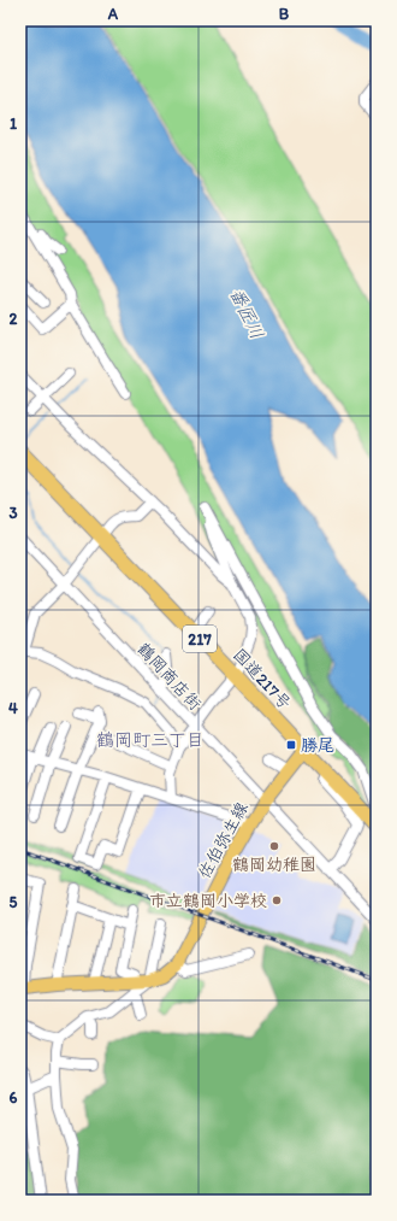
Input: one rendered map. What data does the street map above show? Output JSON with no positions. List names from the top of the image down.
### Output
{
  "streets": {
    "highway": ["217", "国道217号"],
    "main road": ["佐伯弥生線"],
    "street": ["鶴岡商店街"]
  },
  "crossings": [
    ["鶴岡商店街", "佐伯弥生線"],
    ["国道217号", "佐伯弥生線"]
  ],
  "districts": ["鶴岡町三丁目"],
  "water": ["番匠川"],
  "places": {
    "transit": ["勝尾"],
    "other": ["鶴岡幼稚園", "市立鶴岡小学校"]
  },
  "grid": {
    "columns": ["A", "B"],
    "rows": [
      "1",
      "2",
      "3",
      "4",
      "5",
      "6"
    ]
  }
}
